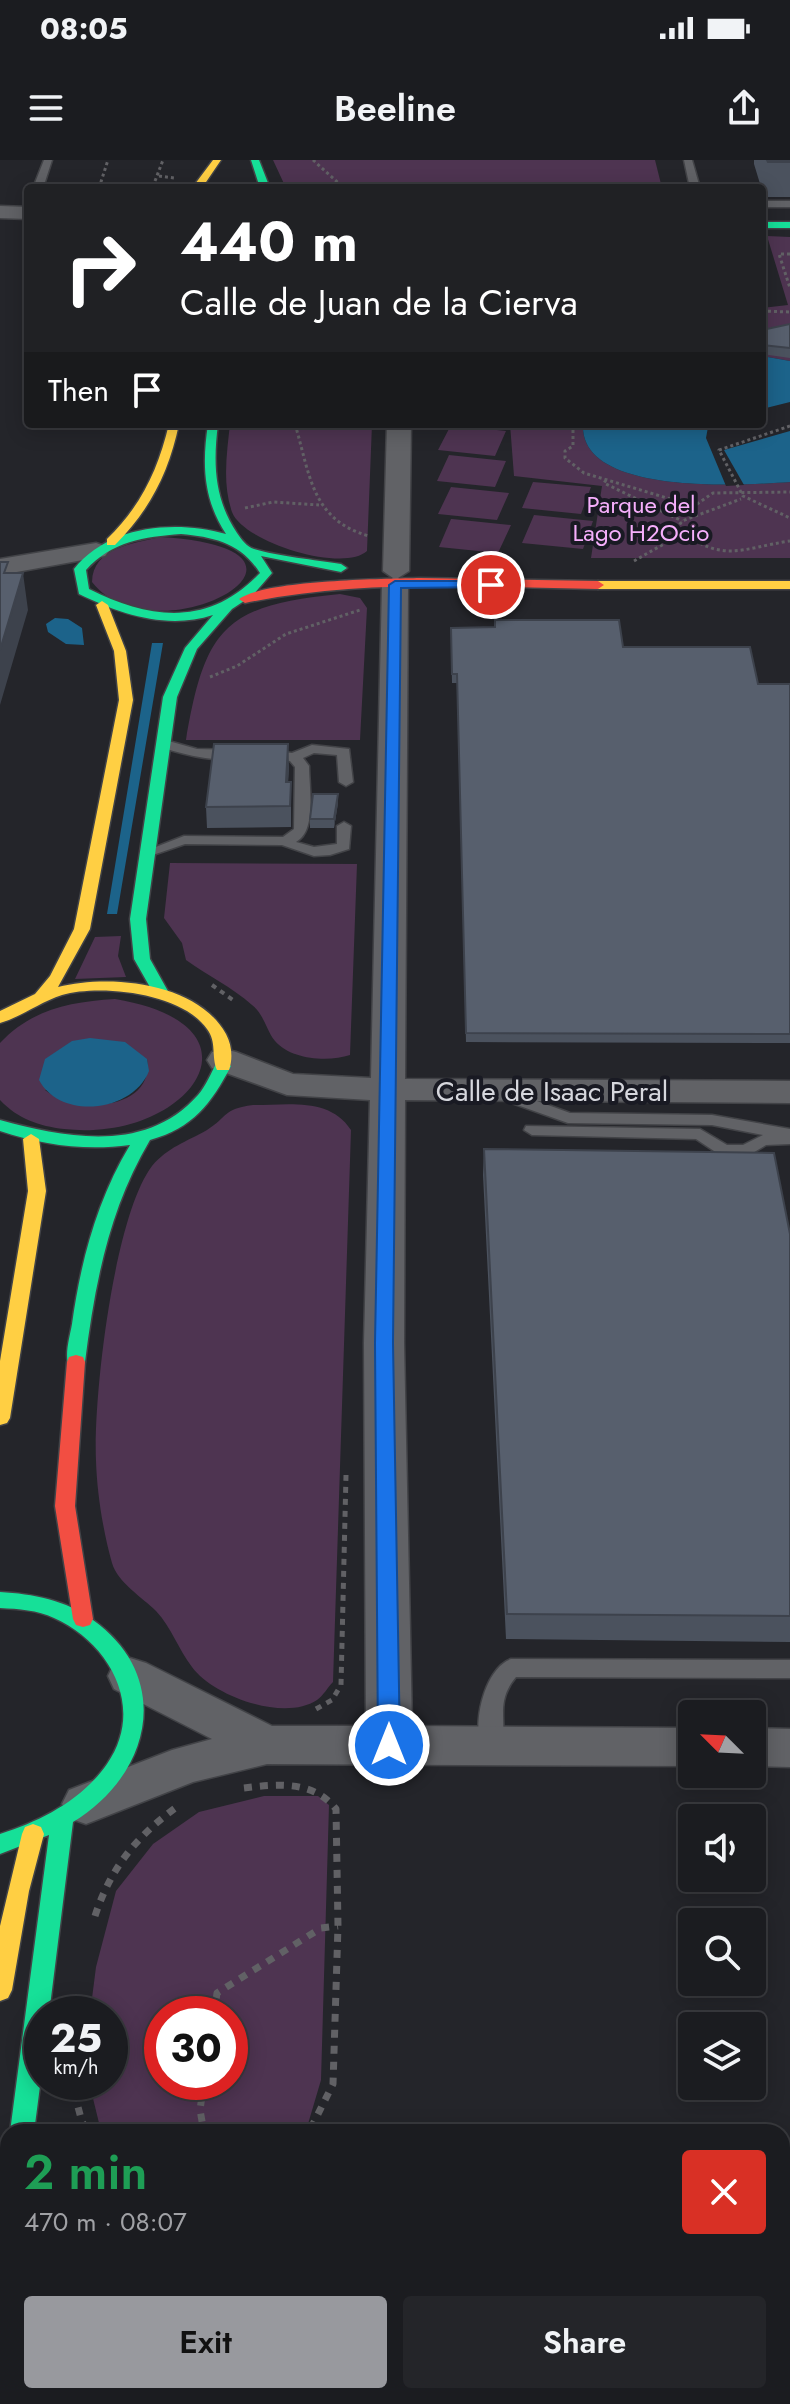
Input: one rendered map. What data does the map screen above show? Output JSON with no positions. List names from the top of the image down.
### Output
{
  "streets": {
    "street": ["Calle de Isaac Peral"]
  },
  "parks": ["Parque del Lago H2Ocio"],
  "north": "top left",
  "page": {
    "status": "08:05",
    "header": "Beeline",
    "turn": ["440 m", "Calle de Juan de la Cierva"],
    "then": "Then",
    "speed": "25 km/h",
    "limit": "30",
    "heading": ["2 min", "470 m · 08:07"],
    "buttons": ["Exit", "Share"]
  }
}
